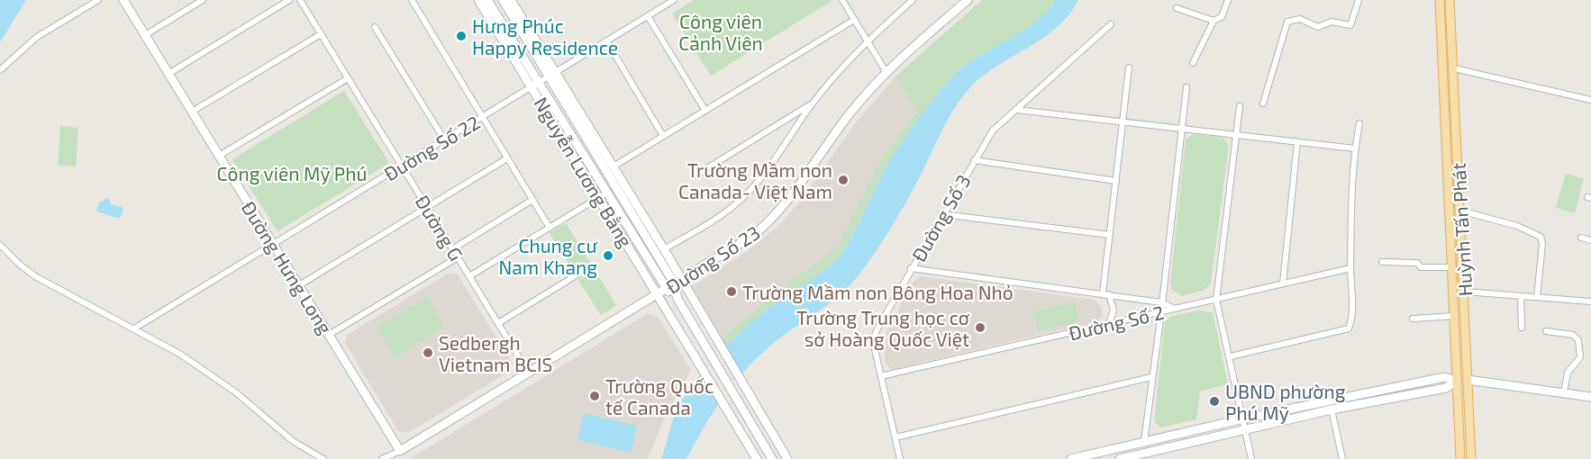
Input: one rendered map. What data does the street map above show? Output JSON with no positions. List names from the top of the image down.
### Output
{
  "streets": {
    "main road": [
      "Nguyễn Lương Bằng",
      "Huỳnh Tấn Phát",
      "Đường Số 23",
      "Đường Hưng Long"
    ],
    "street": [
      "Đường Số 22",
      "Đường Số 3",
      "Đường G",
      "Đường Số 2"
    ]
  },
  "crossings": [
    ["Đường Số 22", "Nguyễn Lương Bằng"],
    ["Đường Số 22", "Đường G"],
    ["Đường Số 22", "Đường Hưng Long"],
    ["Nguyễn Lương Bằng", "Đường Số 23"],
    ["Đường Số 3", "Đường Số 2"],
    ["Đường G", "Đường Số 23"],
    ["Đường Số 23", "Đường Hưng Long"]
  ],
  "parks": ["Công viên Cảnh Viên", "Công viên Mỹ Phú"],
  "places": [
    "Hưng Phúc Happy Residence",
    "Trường Mầm non Canada- Việt Nam",
    "Chung cư Nam Khang",
    "Trường Mầm non Bông Hoa Nhỏ",
    "Trường Trung học cơ sở Hoàng Quốc Việt",
    "Sedbergh Vietnam BCIS",
    "Trường Quốc tế Canada",
    "UBND phường Phú Mỹ"
  ]
}
